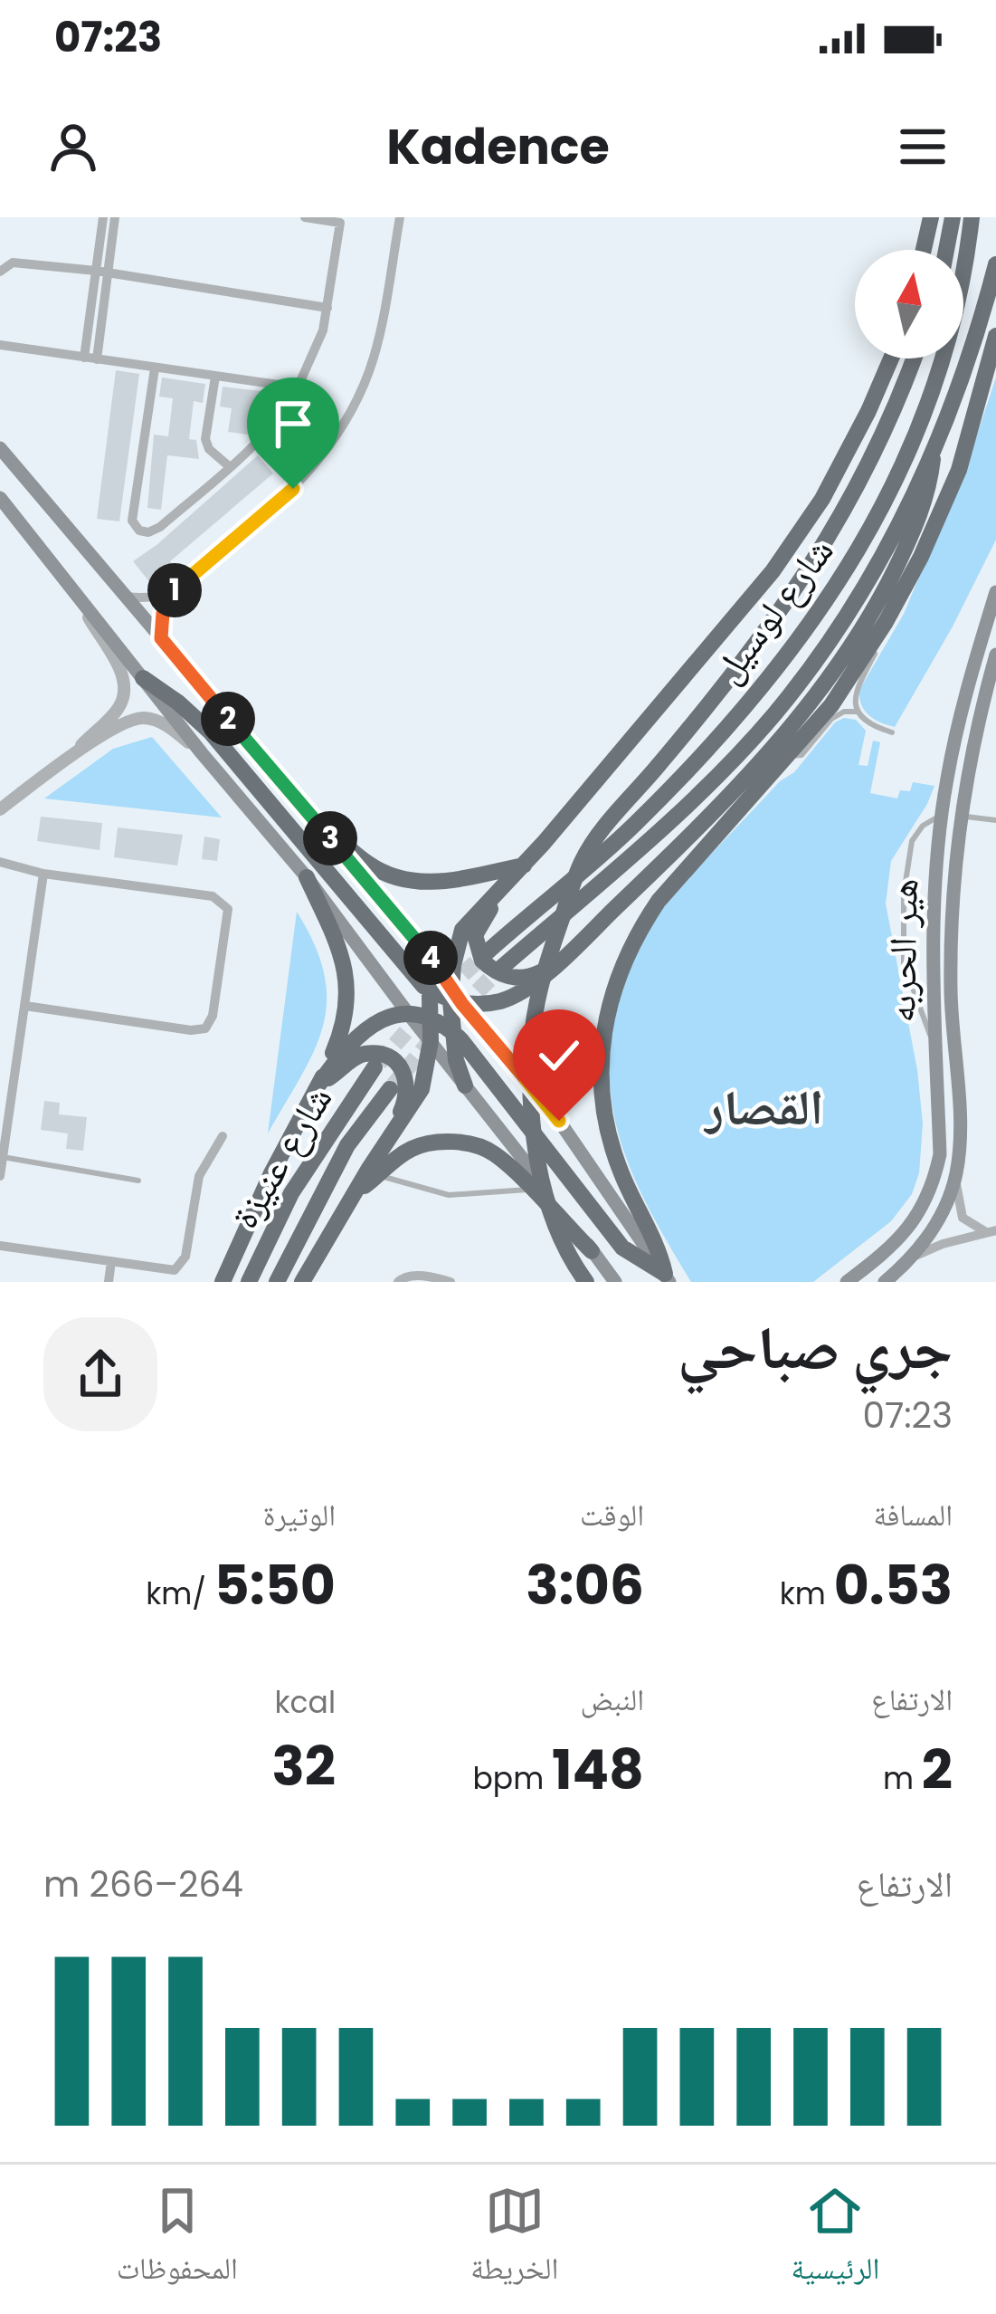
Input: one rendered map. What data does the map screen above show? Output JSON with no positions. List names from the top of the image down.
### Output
{
  "streets": {
    "highway": ["شارع لوسيل", "شارع عنيزة"],
    "main road": ["هير الحربه"]
  },
  "districts": ["القصار"],
  "north": "top",
  "page": {
    "status": "07:23",
    "header": "Kadence",
    "pins": [
      "1",
      "2",
      "3",
      "4"
    ],
    "heading": ["جري صباحي", "07:23"],
    "stats": [
      ["المسافة", "0.53 km"],
      ["الوقت", "3:06"],
      ["الوتيرة", "5:50 /km"],
      ["الارتفاع", "2 m"],
      ["النبض", "148 bpm"],
      ["kcal", "32"]
    ],
    "chart": ["الارتفاع", "264–266 m"],
    "tabs": ["الرئيسية", "الخريطة", "المحفوظات"]
  }
}
